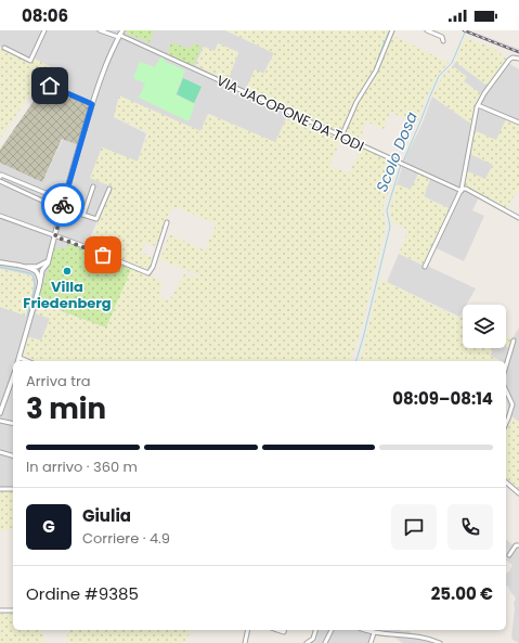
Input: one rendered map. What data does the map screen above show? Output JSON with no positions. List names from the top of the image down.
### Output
{
  "streets": {
    "street": ["VIA JACOPONE DA TODI"]
  },
  "water": ["Scolo Dosa"],
  "places": ["Villa Friedenberg"],
  "page": {
    "status": "08:06",
    "heading": ["3 min", "Arriva tra", "08:09–08:14"],
    "panel": [
      "Giulia",
      "Corriere · 4.9",
      "Ordine #9385",
      "25.00 €"
    ],
    "bar": "In arrivo · 360 m",
    "round": "G"
  }
}
